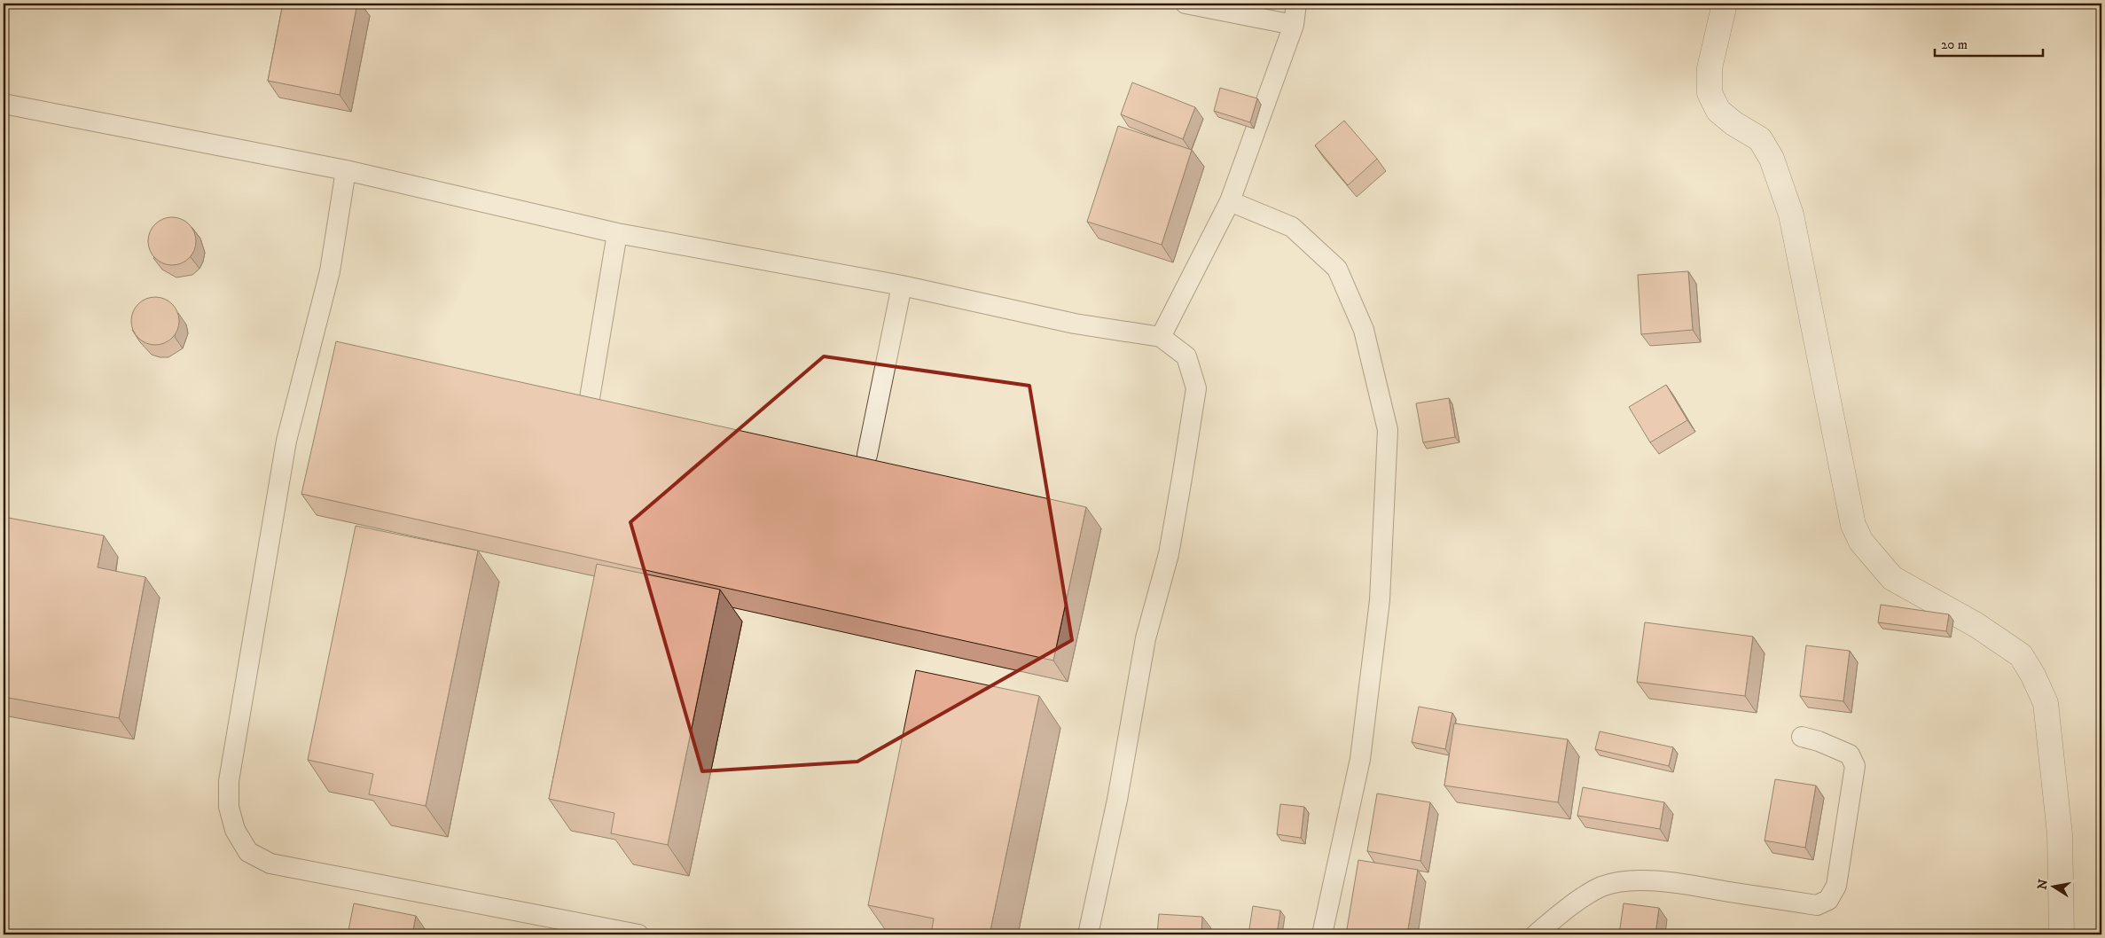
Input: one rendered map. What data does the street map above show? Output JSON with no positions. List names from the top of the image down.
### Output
{
  "scale_bar": "20 m",
  "north": "left"
}
